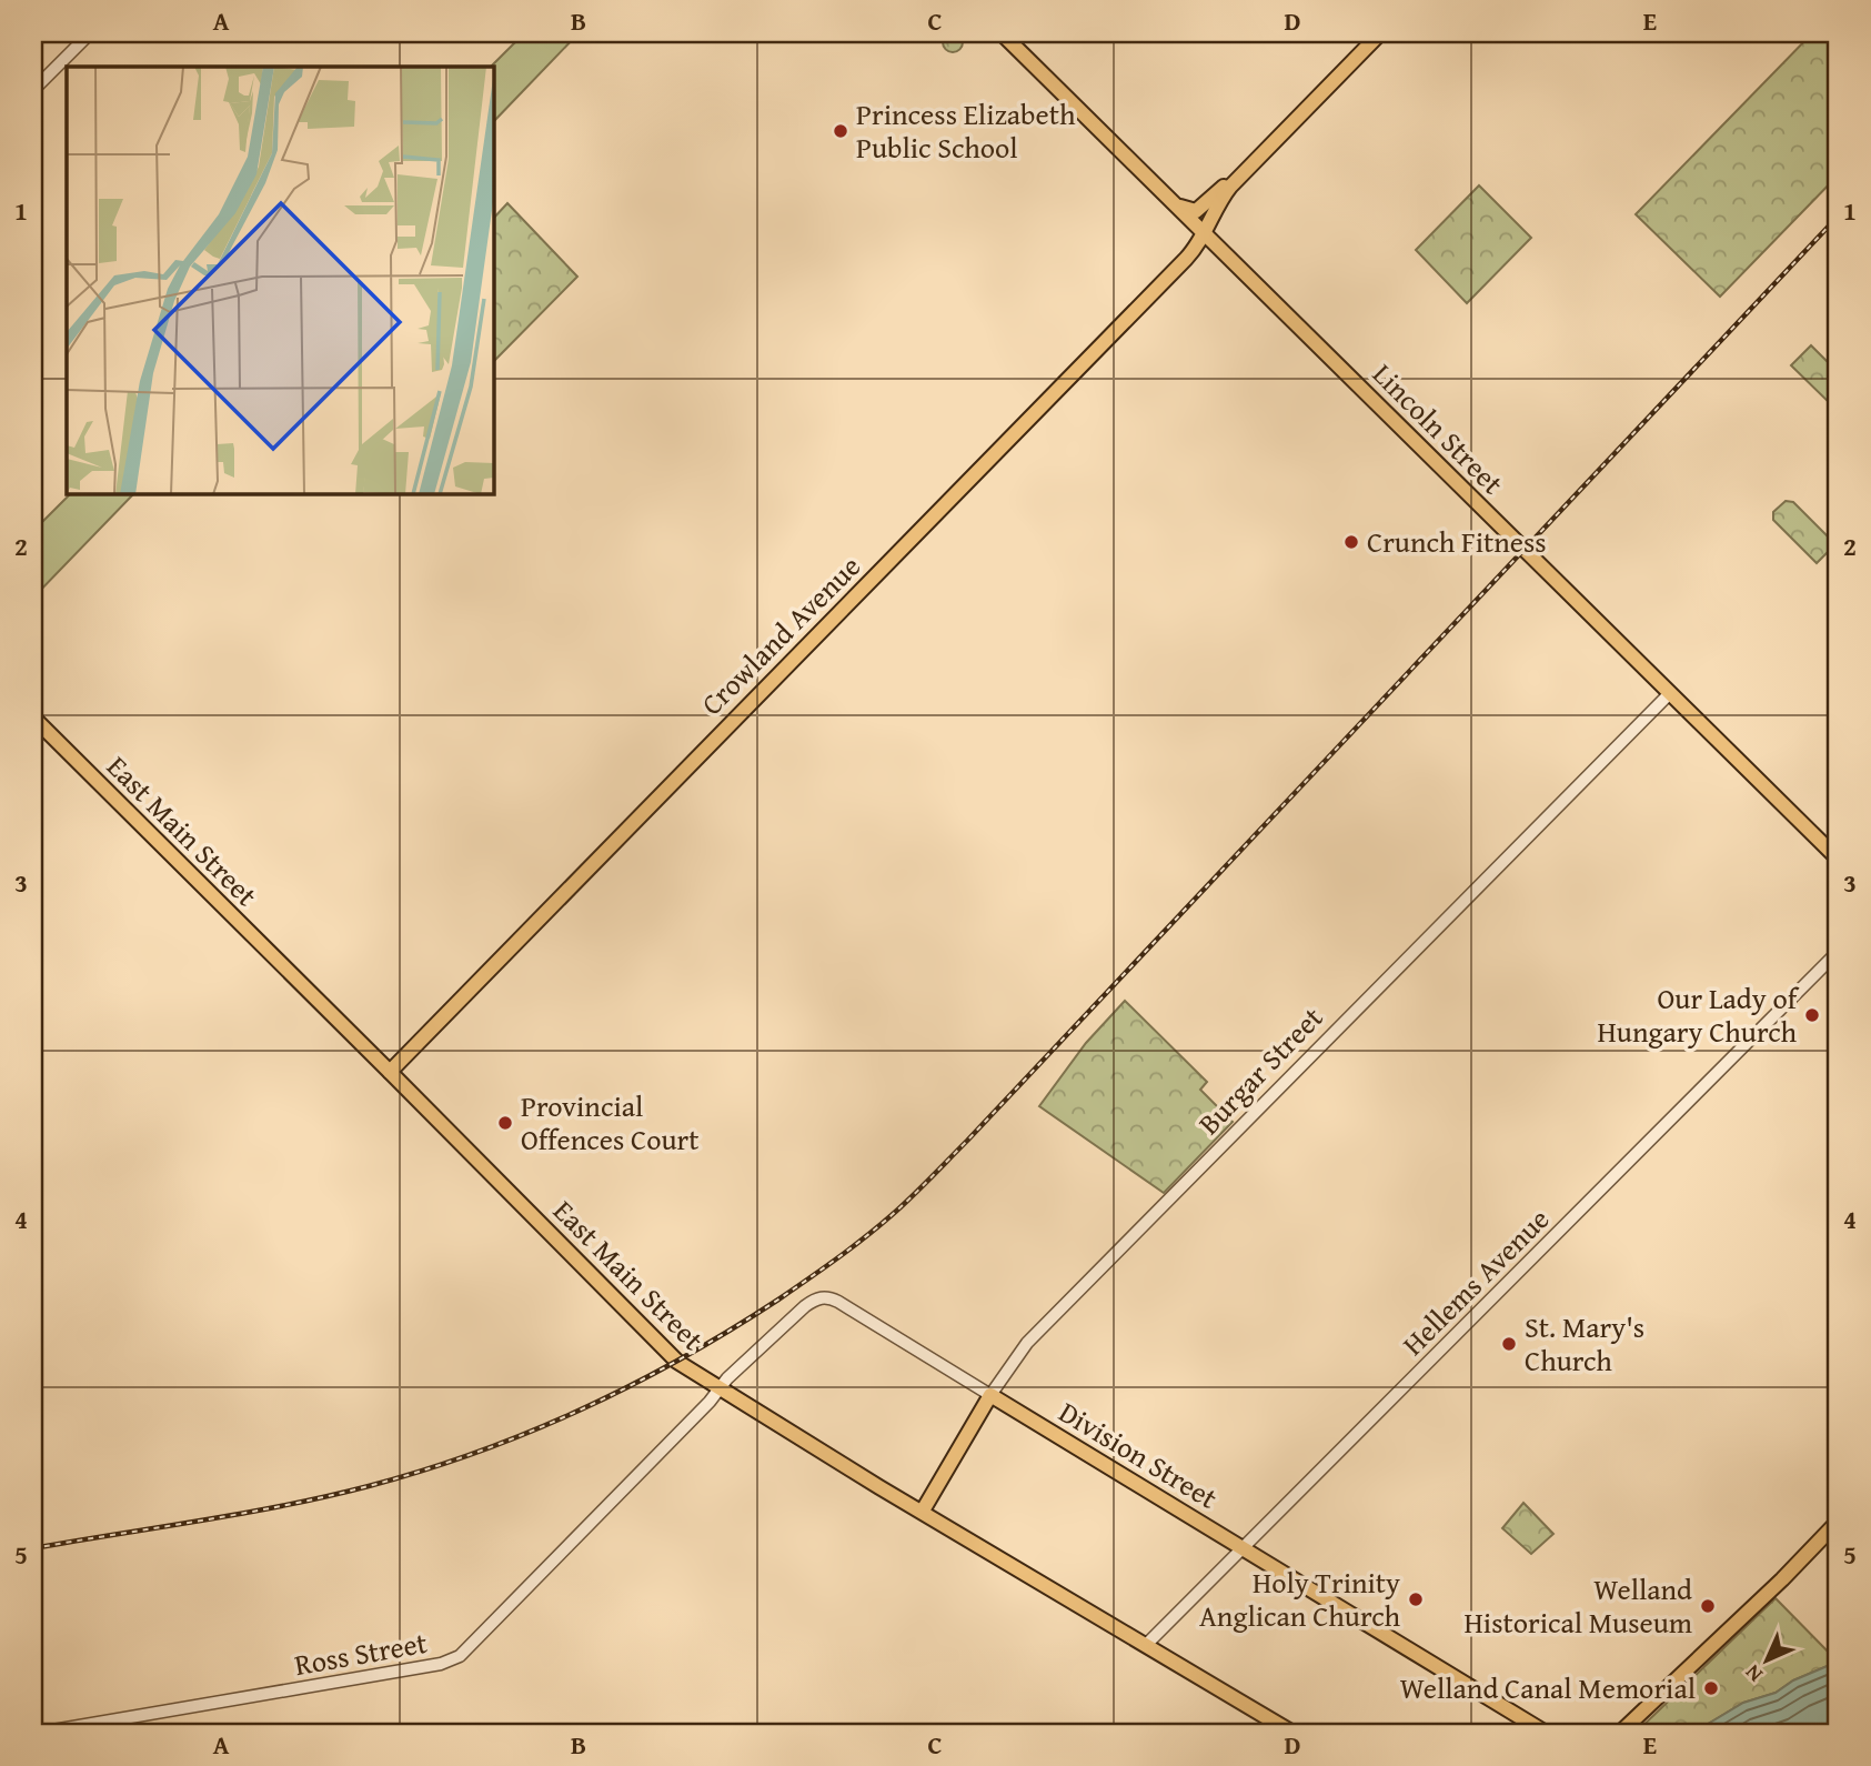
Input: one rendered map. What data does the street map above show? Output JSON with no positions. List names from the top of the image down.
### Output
{
  "streets": {
    "main road": [
      "Lincoln Street",
      "Crowland Avenue",
      "East Main Street",
      "Burgar Street",
      "Division Street"
    ],
    "street": ["Hellems Avenue", "Ross Street"]
  },
  "crossings": [
    ["Lincoln Street", "Crowland Avenue"],
    ["Lincoln Street", "Burgar Street"],
    ["Crowland Avenue", "East Main Street"],
    ["East Main Street", "Burgar Street"],
    ["East Main Street", "Hellems Avenue"],
    ["East Main Street", "Division Street"],
    ["East Main Street", "Ross Street"],
    ["Burgar Street", "Division Street"],
    ["Hellems Avenue", "Division Street"],
    ["Division Street", "Ross Street"]
  ],
  "places": [
    "Princess Elizabeth Public School",
    "Crunch Fitness",
    "Our Lady of Hungary Church",
    "Provincial Offences Court",
    "St. Mary's Church",
    "Holy Trinity Anglican Church",
    "Welland Historical Museum",
    "Welland Canal Memorial"
  ],
  "north": "bottom left",
  "grid": {
    "columns": [
      "A",
      "B",
      "C",
      "D",
      "E"
    ],
    "rows": [
      "1",
      "2",
      "3",
      "4",
      "5"
    ]
  }
}
